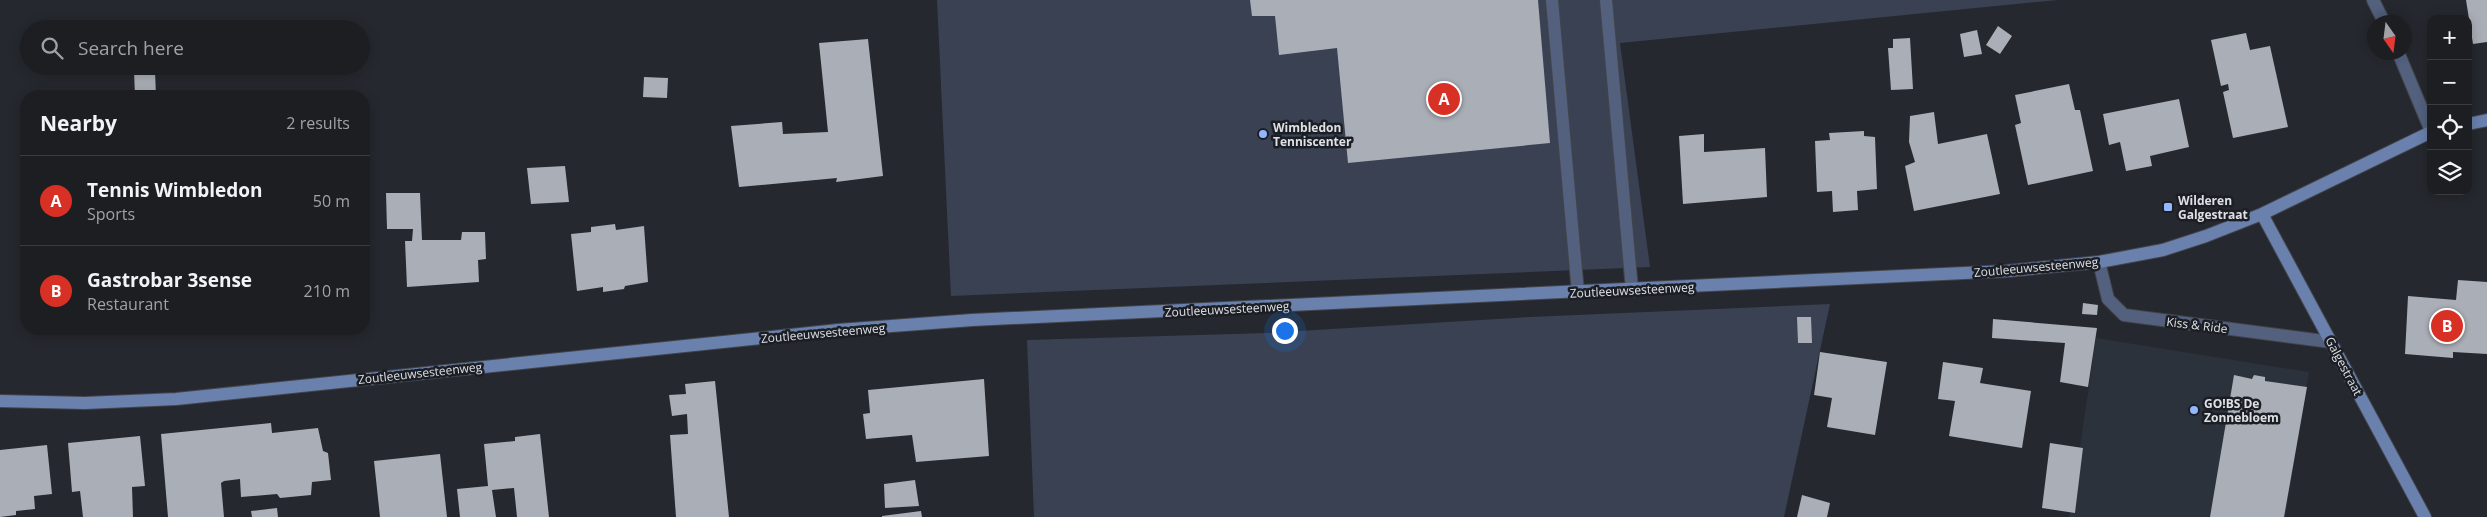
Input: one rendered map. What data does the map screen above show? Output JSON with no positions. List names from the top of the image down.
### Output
{
  "streets": {
    "street": ["Zoutleeuwsesteenweg", "Kiss & Ride", "Galgestraat"]
  },
  "crossings": [
    ["Zoutleeuwsesteenweg", "Kiss & Ride"],
    ["Zoutleeuwsesteenweg", "Galgestraat"],
    ["Kiss & Ride", "Galgestraat"]
  ],
  "places": {
    "other": ["Wimbledon Tenniscenter", "GO!BS De Zonnebloem"],
    "transit": ["Wilderen Galgestraat"]
  },
  "north": "bottom",
  "page": {
    "map_buttons": ["+", "−"],
    "search": "Search here",
    "pins": ["A", "B"],
    "heading": ["Nearby", "2 results"],
    "list": [
      {
        "mark": "A",
        "name": "Tennis Wimbledon",
        "note": "Sports",
        "value": "50 m"
      },
      {
        "mark": "B",
        "name": "Gastrobar 3sense",
        "note": "Restaurant",
        "value": "210 m"
      }
    ]
  }
}
